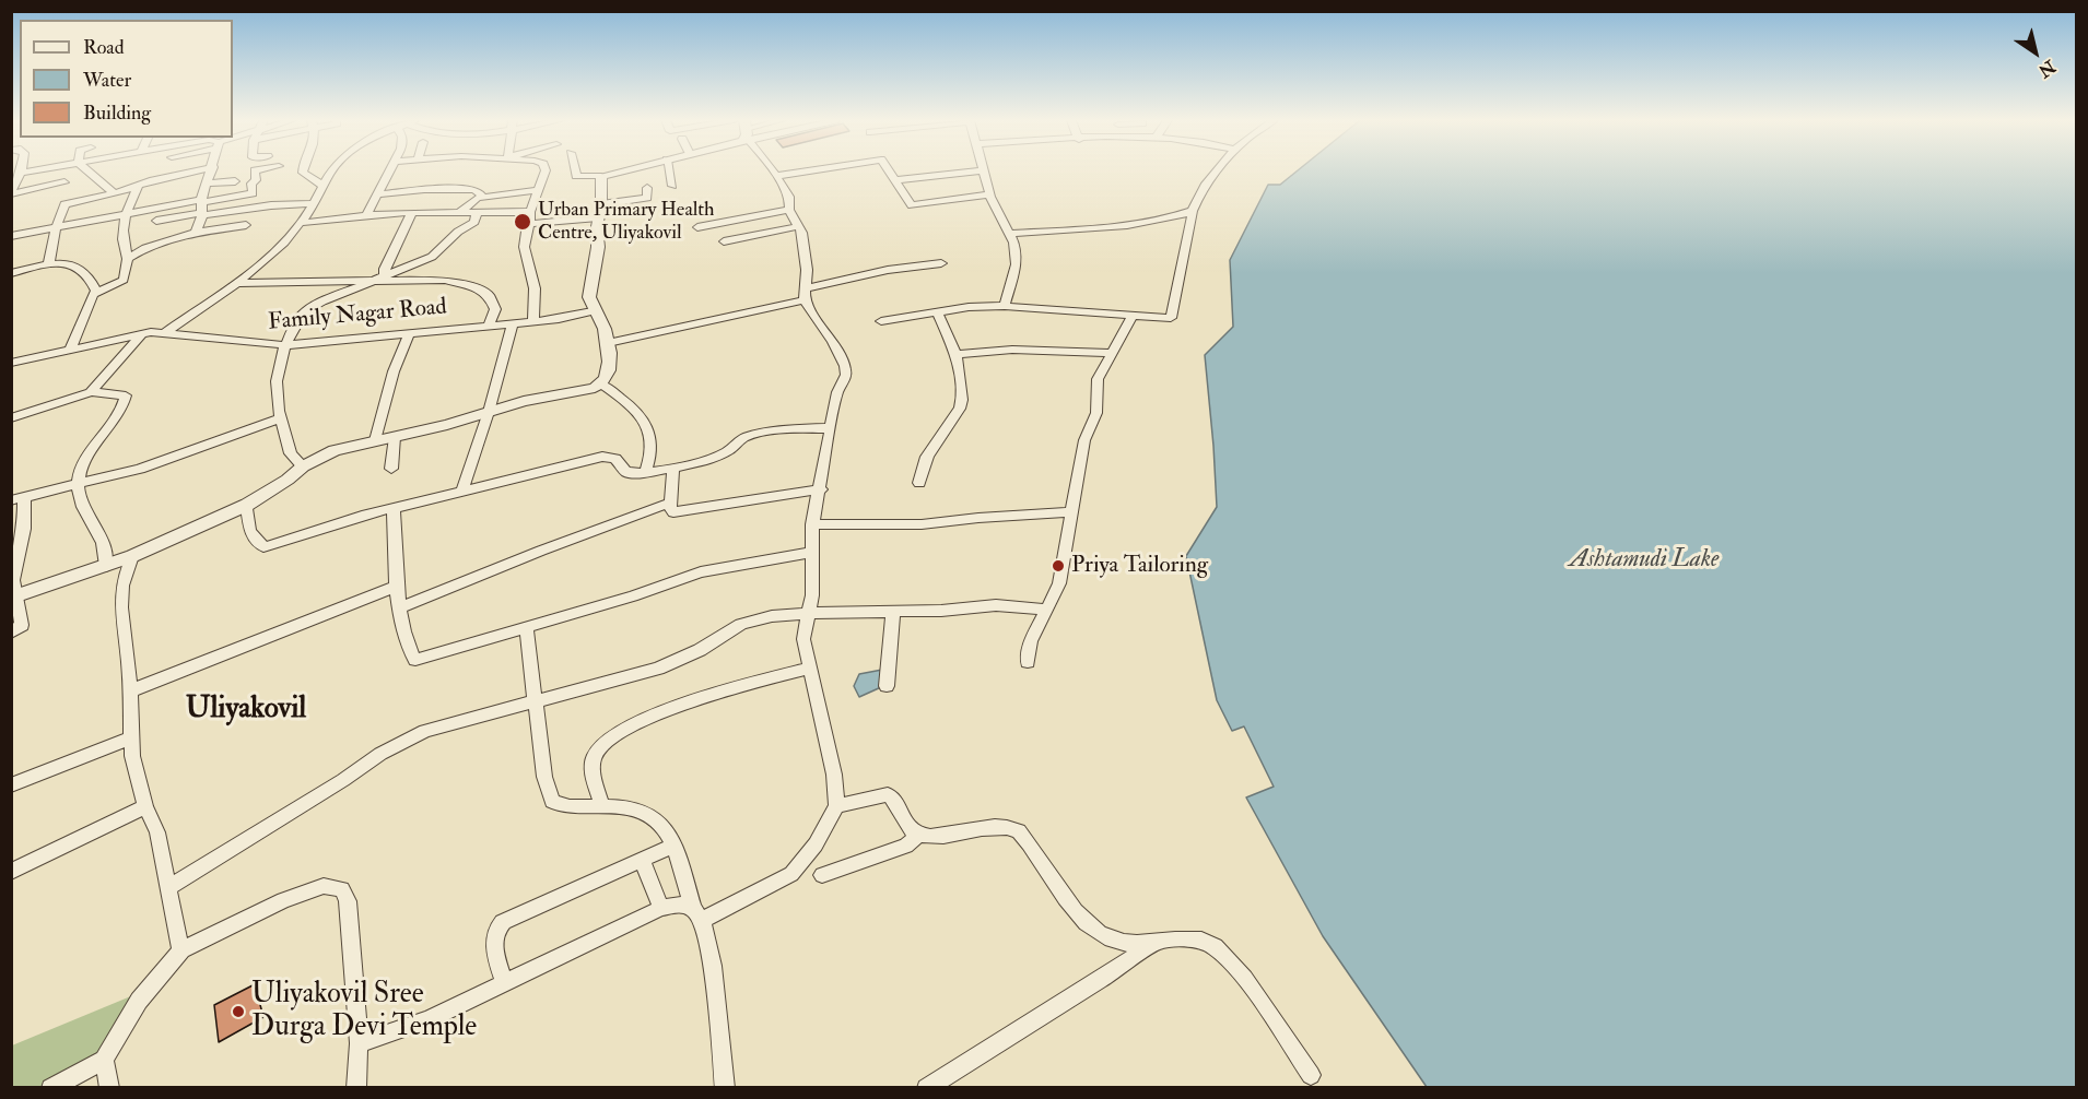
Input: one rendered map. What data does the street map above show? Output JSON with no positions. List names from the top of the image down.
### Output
{
  "streets": {
    "street": ["Family Nagar Road"]
  },
  "districts": ["Uliyakovil"],
  "water": ["Ashtamudi Lake"],
  "places": ["Urban Primary Health Centre, Uliyakovil", "Priya Tailoring", "Uliyakovil Sree Durga Devi Temple"],
  "legend": ["Road", "Water", "Building"],
  "north": "bottom right"
}
